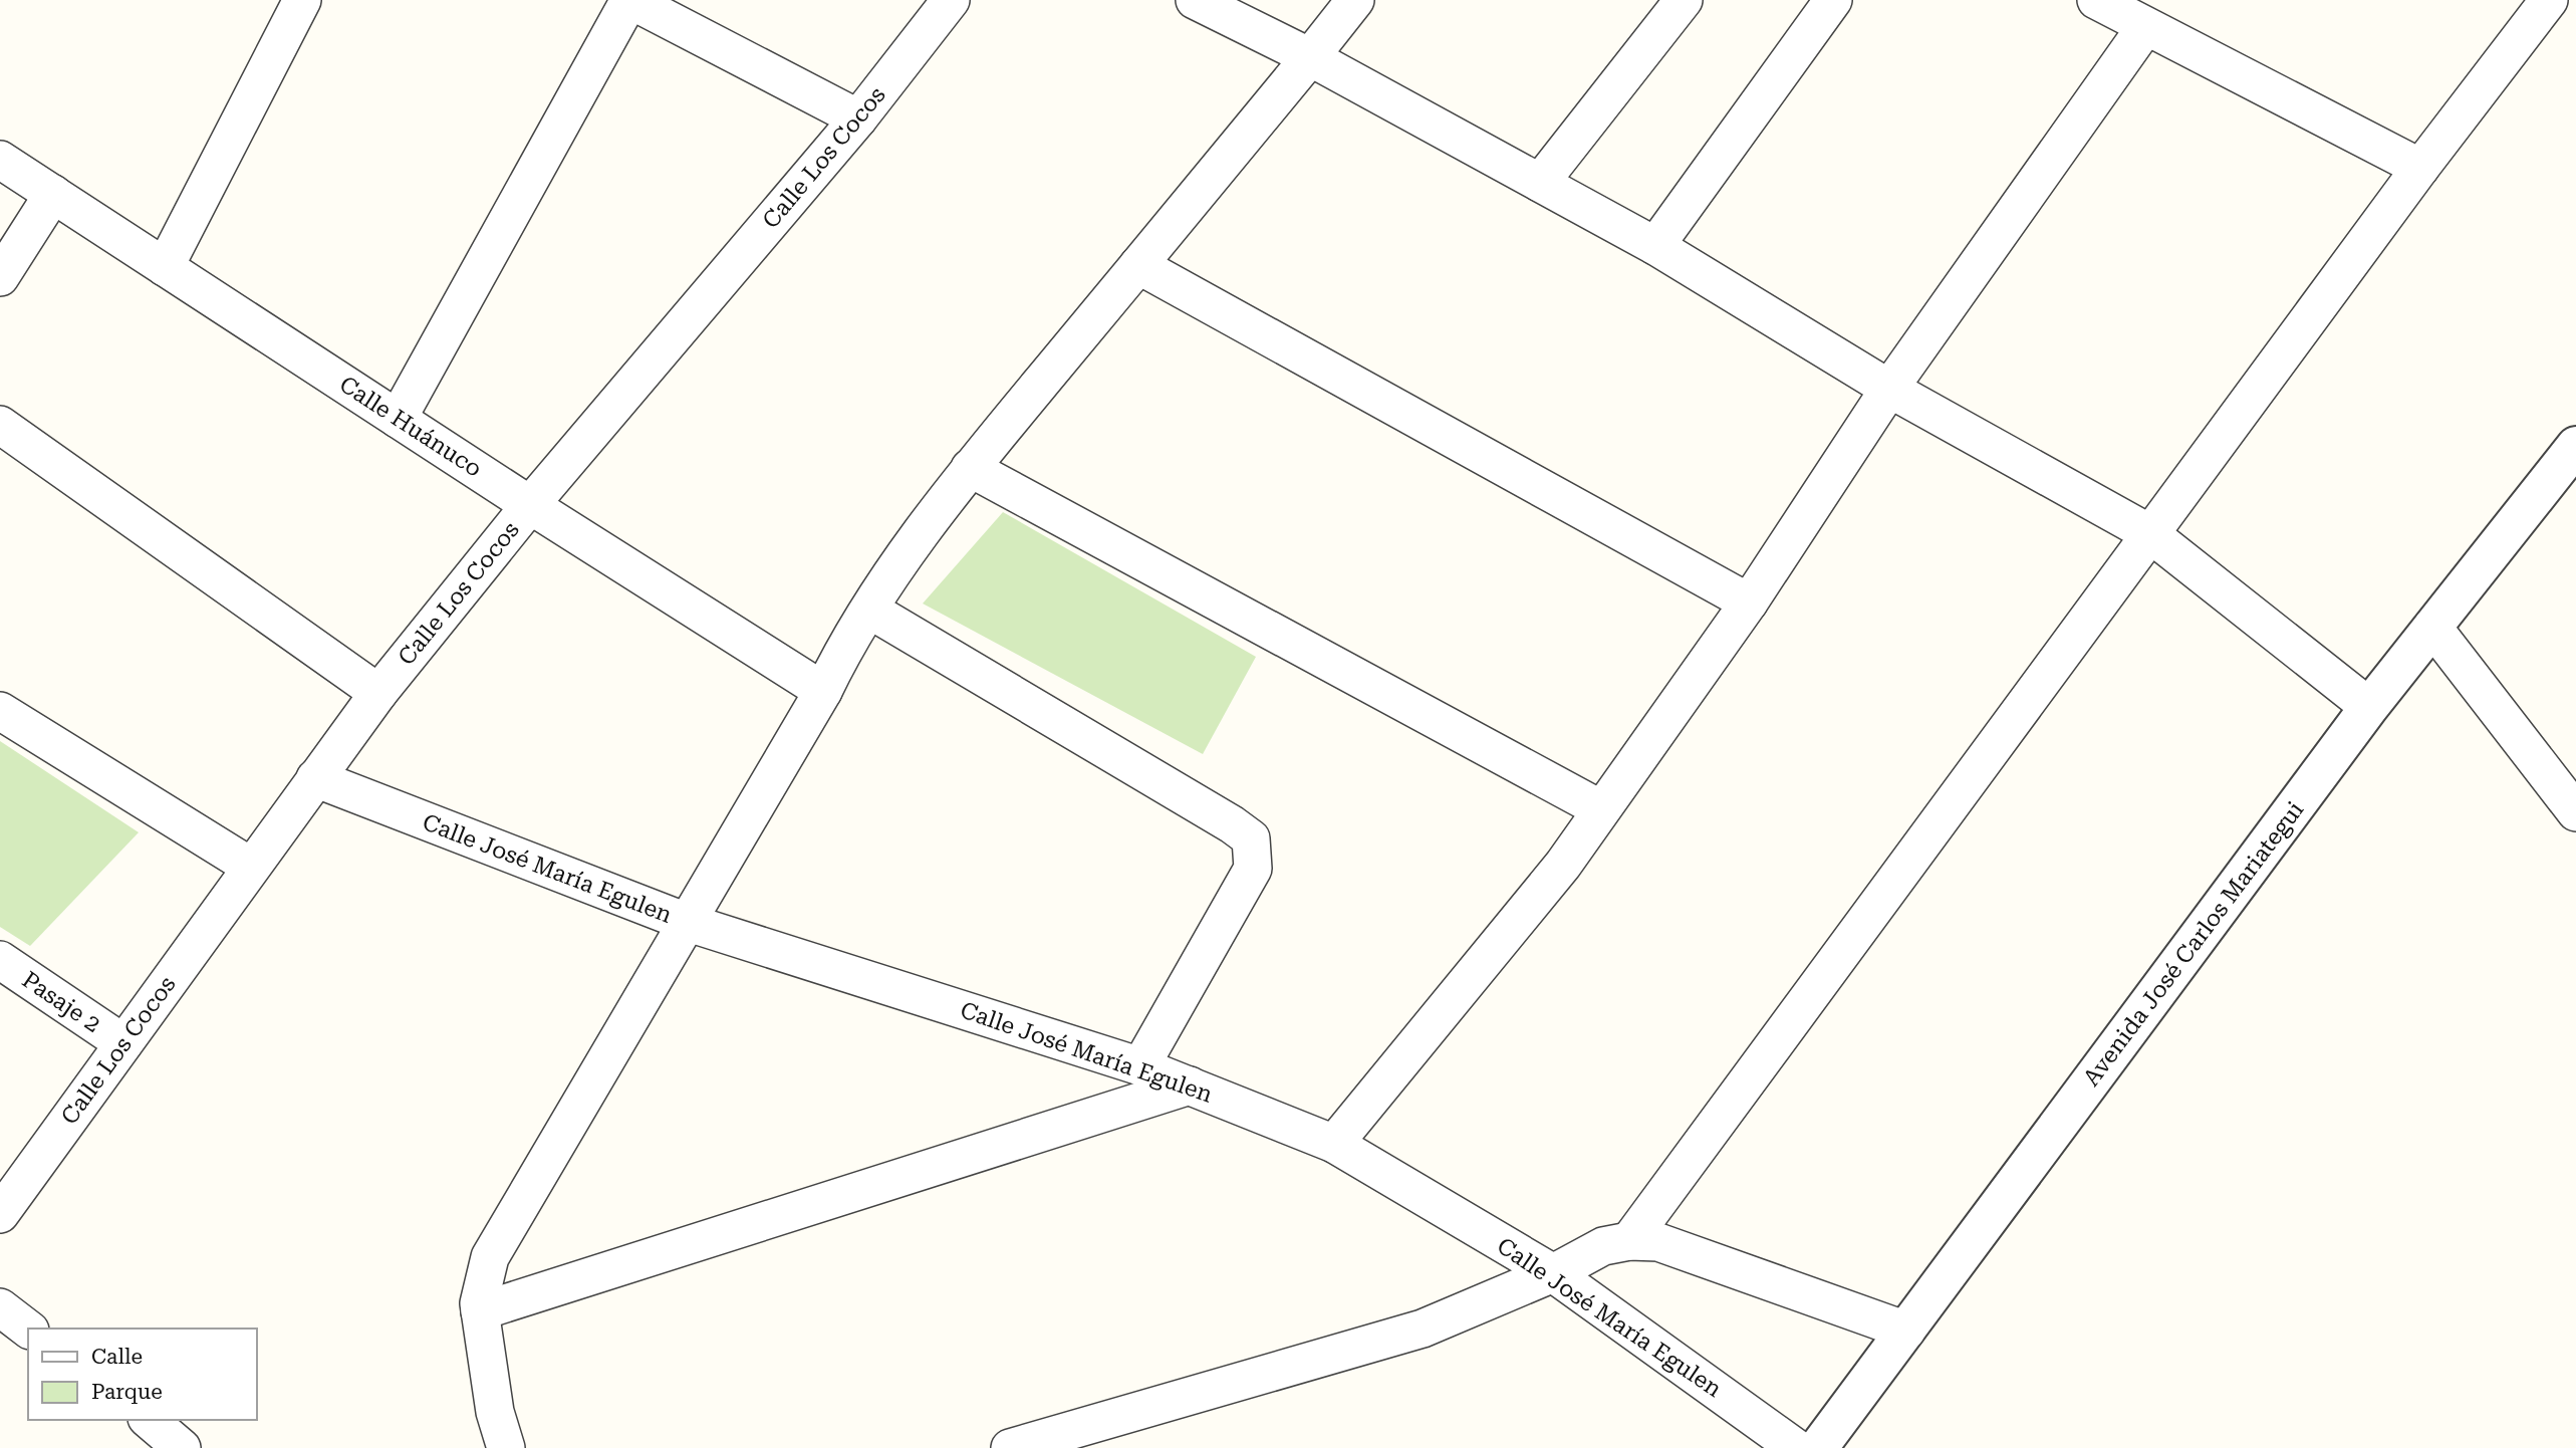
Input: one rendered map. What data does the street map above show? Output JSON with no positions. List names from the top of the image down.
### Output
{
  "streets": {
    "street": [
      "Calle Los Cocos",
      "Calle Huánuco",
      "Calle José María Egulen",
      "Avenida José Carlos Mariategui",
      "Pasaje 2"
    ]
  },
  "crossings": [
    ["Calle Los Cocos", "Calle Huánuco"],
    ["Calle Los Cocos", "Calle José María Egulen"],
    ["Calle Los Cocos", "Pasaje 2"]
  ],
  "legend": ["Calle", "Parque"]
}
